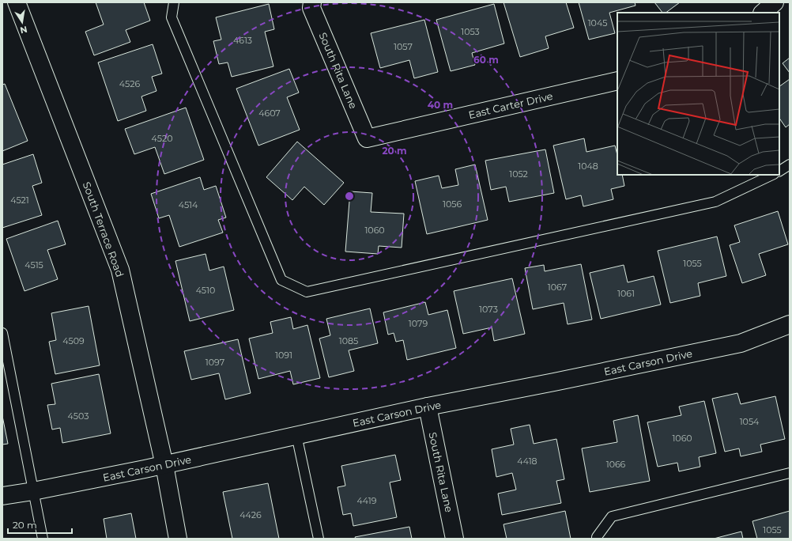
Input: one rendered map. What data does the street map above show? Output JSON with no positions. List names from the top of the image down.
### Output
{
  "streets": {
    "street": [
      "South Rita Lane",
      "East Carter Drive",
      "South Terrace Road",
      "East Carson Drive"
    ]
  },
  "crossings": [
    ["South Rita Lane", "East Carter Drive"],
    ["South Rita Lane", "East Carson Drive"],
    ["South Terrace Road", "East Carson Drive"]
  ],
  "house_numbers": [
    "1045",
    "1053",
    "4613",
    "1057",
    "4526",
    "4607",
    "4520",
    "1048",
    "1052",
    "4521",
    "1056",
    "4514",
    "1060",
    "1055",
    "4515",
    "1067",
    "4510",
    "1061",
    "1073",
    "1079",
    "4509",
    "1085",
    "1091",
    "1097",
    "4503",
    "1054",
    "1060",
    "4418",
    "1066",
    "4419",
    "4426",
    "1055"
  ],
  "scale_bar": "20 m",
  "north": "bottom",
  "rings": ["60 m", "40 m", "20 m"]
}
